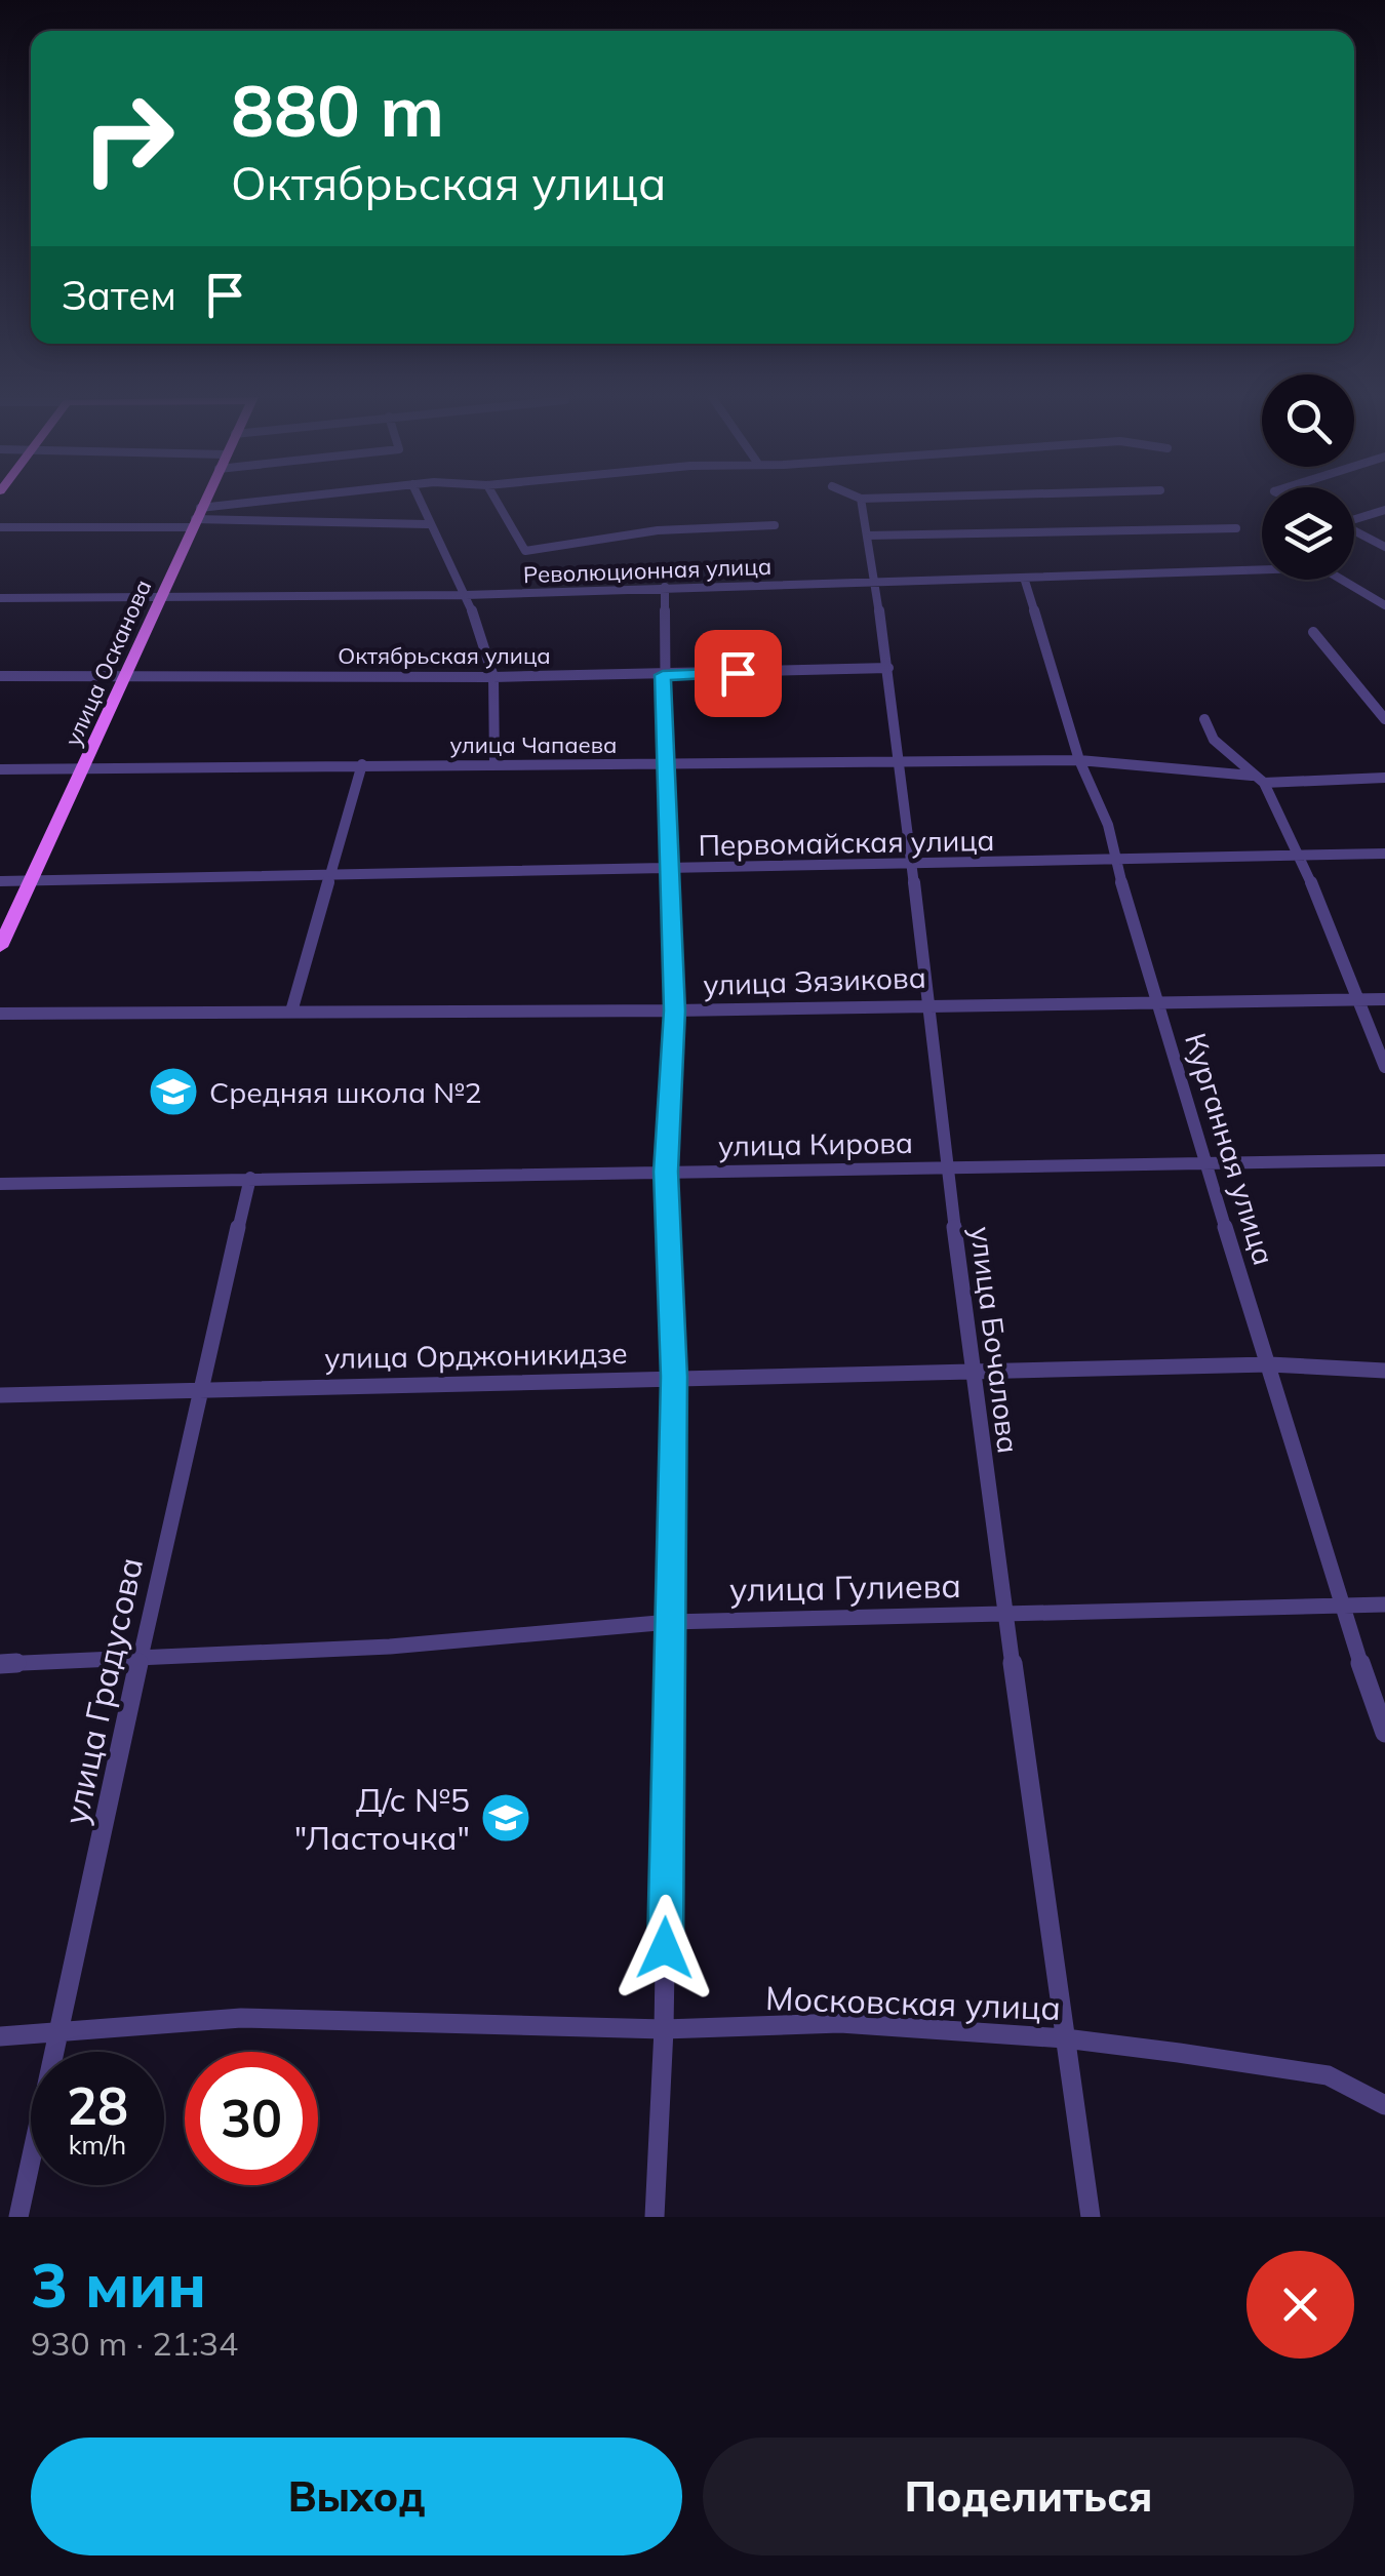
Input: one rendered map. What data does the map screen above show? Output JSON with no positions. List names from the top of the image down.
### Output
{
  "streets": {
    "main road": ["улица Осканова"],
    "street": [
      "Революционная улица",
      "Октябрьская улица",
      "улица Чапаева",
      "Первомайская улица",
      "улица Зязикова",
      "улица Кирова",
      "Курганная улица",
      "улица Бочалова",
      "улица Орджоникидзе",
      "улица Гулиева",
      "улица Градусова",
      "Московская улица"
    ]
  },
  "crossings": [
    ["Революционная улица", "улица Осканова"],
    ["Революционная улица", "Курганная улица"],
    ["Революционная улица", "улица Бочалова"],
    ["Октябрьская улица", "улица Осканова"],
    ["Октябрьская улица", "улица Бочалова"],
    ["улица Осканова", "улица Чапаева"],
    ["улица Осканова", "Первомайская улица"],
    ["улица Чапаева", "Курганная улица"],
    ["улица Чапаева", "улица Бочалова"],
    ["Первомайская улица", "Курганная улица"],
    ["Первомайская улица", "улица Бочалова"],
    ["улица Зязикова", "Курганная улица"],
    ["улица Зязикова", "улица Бочалова"],
    ["улица Кирова", "Курганная улица"],
    ["улица Кирова", "улица Бочалова"],
    ["улица Кирова", "улица Градусова"],
    ["Курганная улица", "улица Орджоникидзе"],
    ["Курганная улица", "улица Гулиева"],
    ["улица Бочалова", "улица Орджоникидзе"],
    ["улица Бочалова", "улица Гулиева"],
    ["улица Бочалова", "Московская улица"],
    ["улица Орджоникидзе", "улица Градусова"],
    ["улица Гулиева", "улица Градусова"],
    ["улица Градусова", "Московская улица"]
  ],
  "places": {
    "school or university": ["Средняя школа №2", "Д/с №5 \"Ласточка\""]
  },
  "page": {
    "turn": ["880 m", "Октябрьская улица"],
    "then": "Затем",
    "speed": "28 km/h",
    "limit": "30",
    "heading": ["3 мин", "930 m · 21:34"],
    "buttons": ["Выход", "Поделиться"]
  }
}
